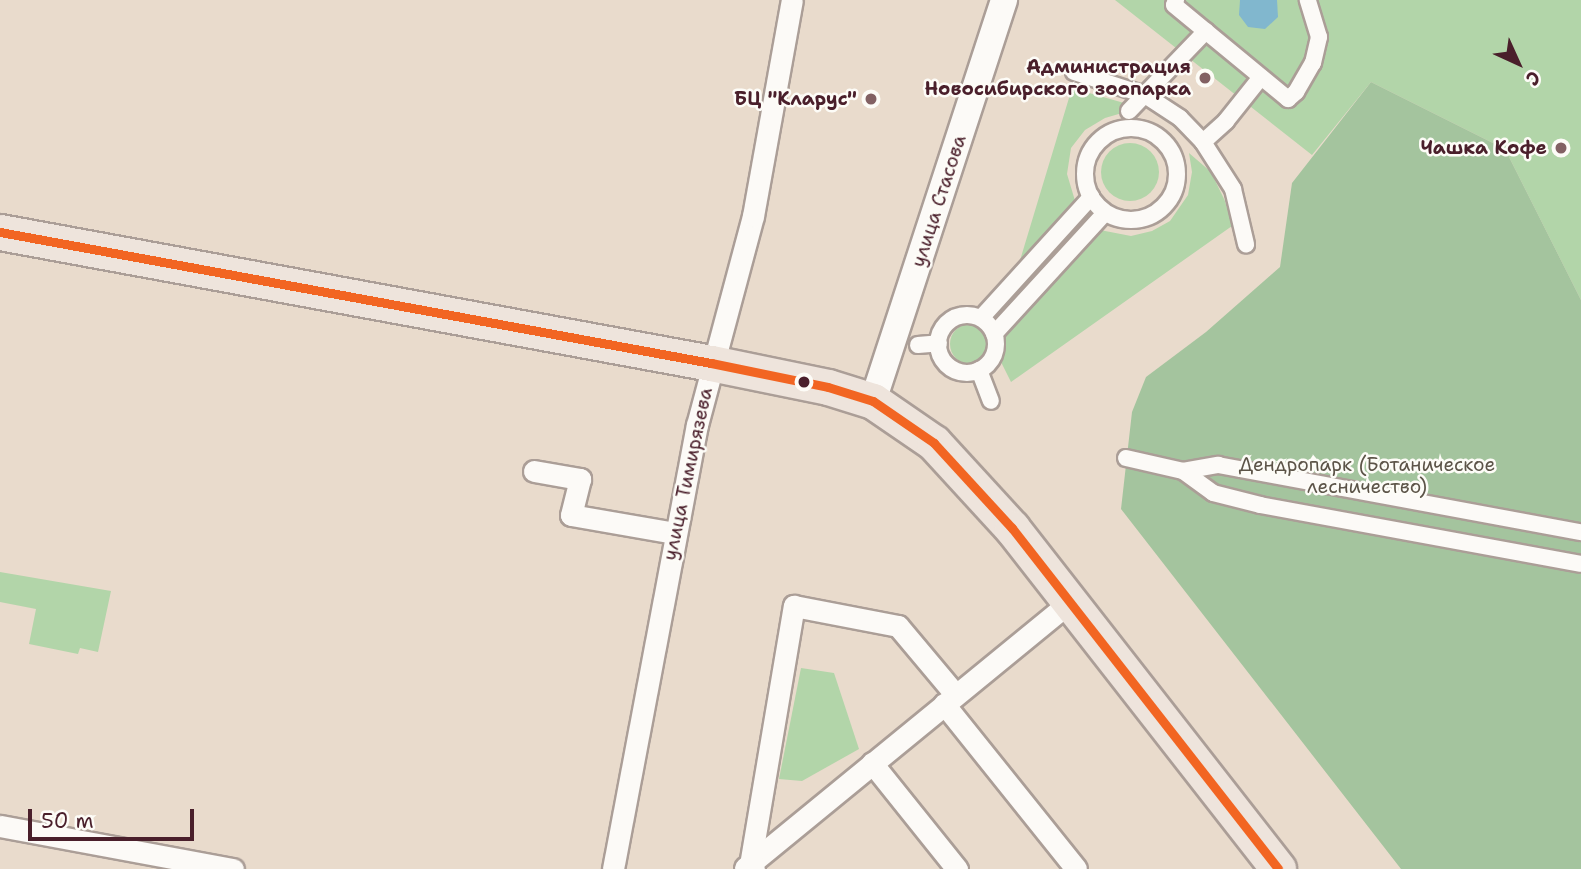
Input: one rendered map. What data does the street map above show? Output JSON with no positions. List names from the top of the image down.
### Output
{
  "streets": {
    "street": ["улица Стасова", "улица Тимирязева"]
  },
  "parks": ["Дендропарк (Ботаническое лесничество)"],
  "places": ["Администрация Новосибирского зоопарка", "БЦ \"Кларус\"", "Чашка Кофе"],
  "scale_bar": "50 m",
  "north": "bottom right"
}
